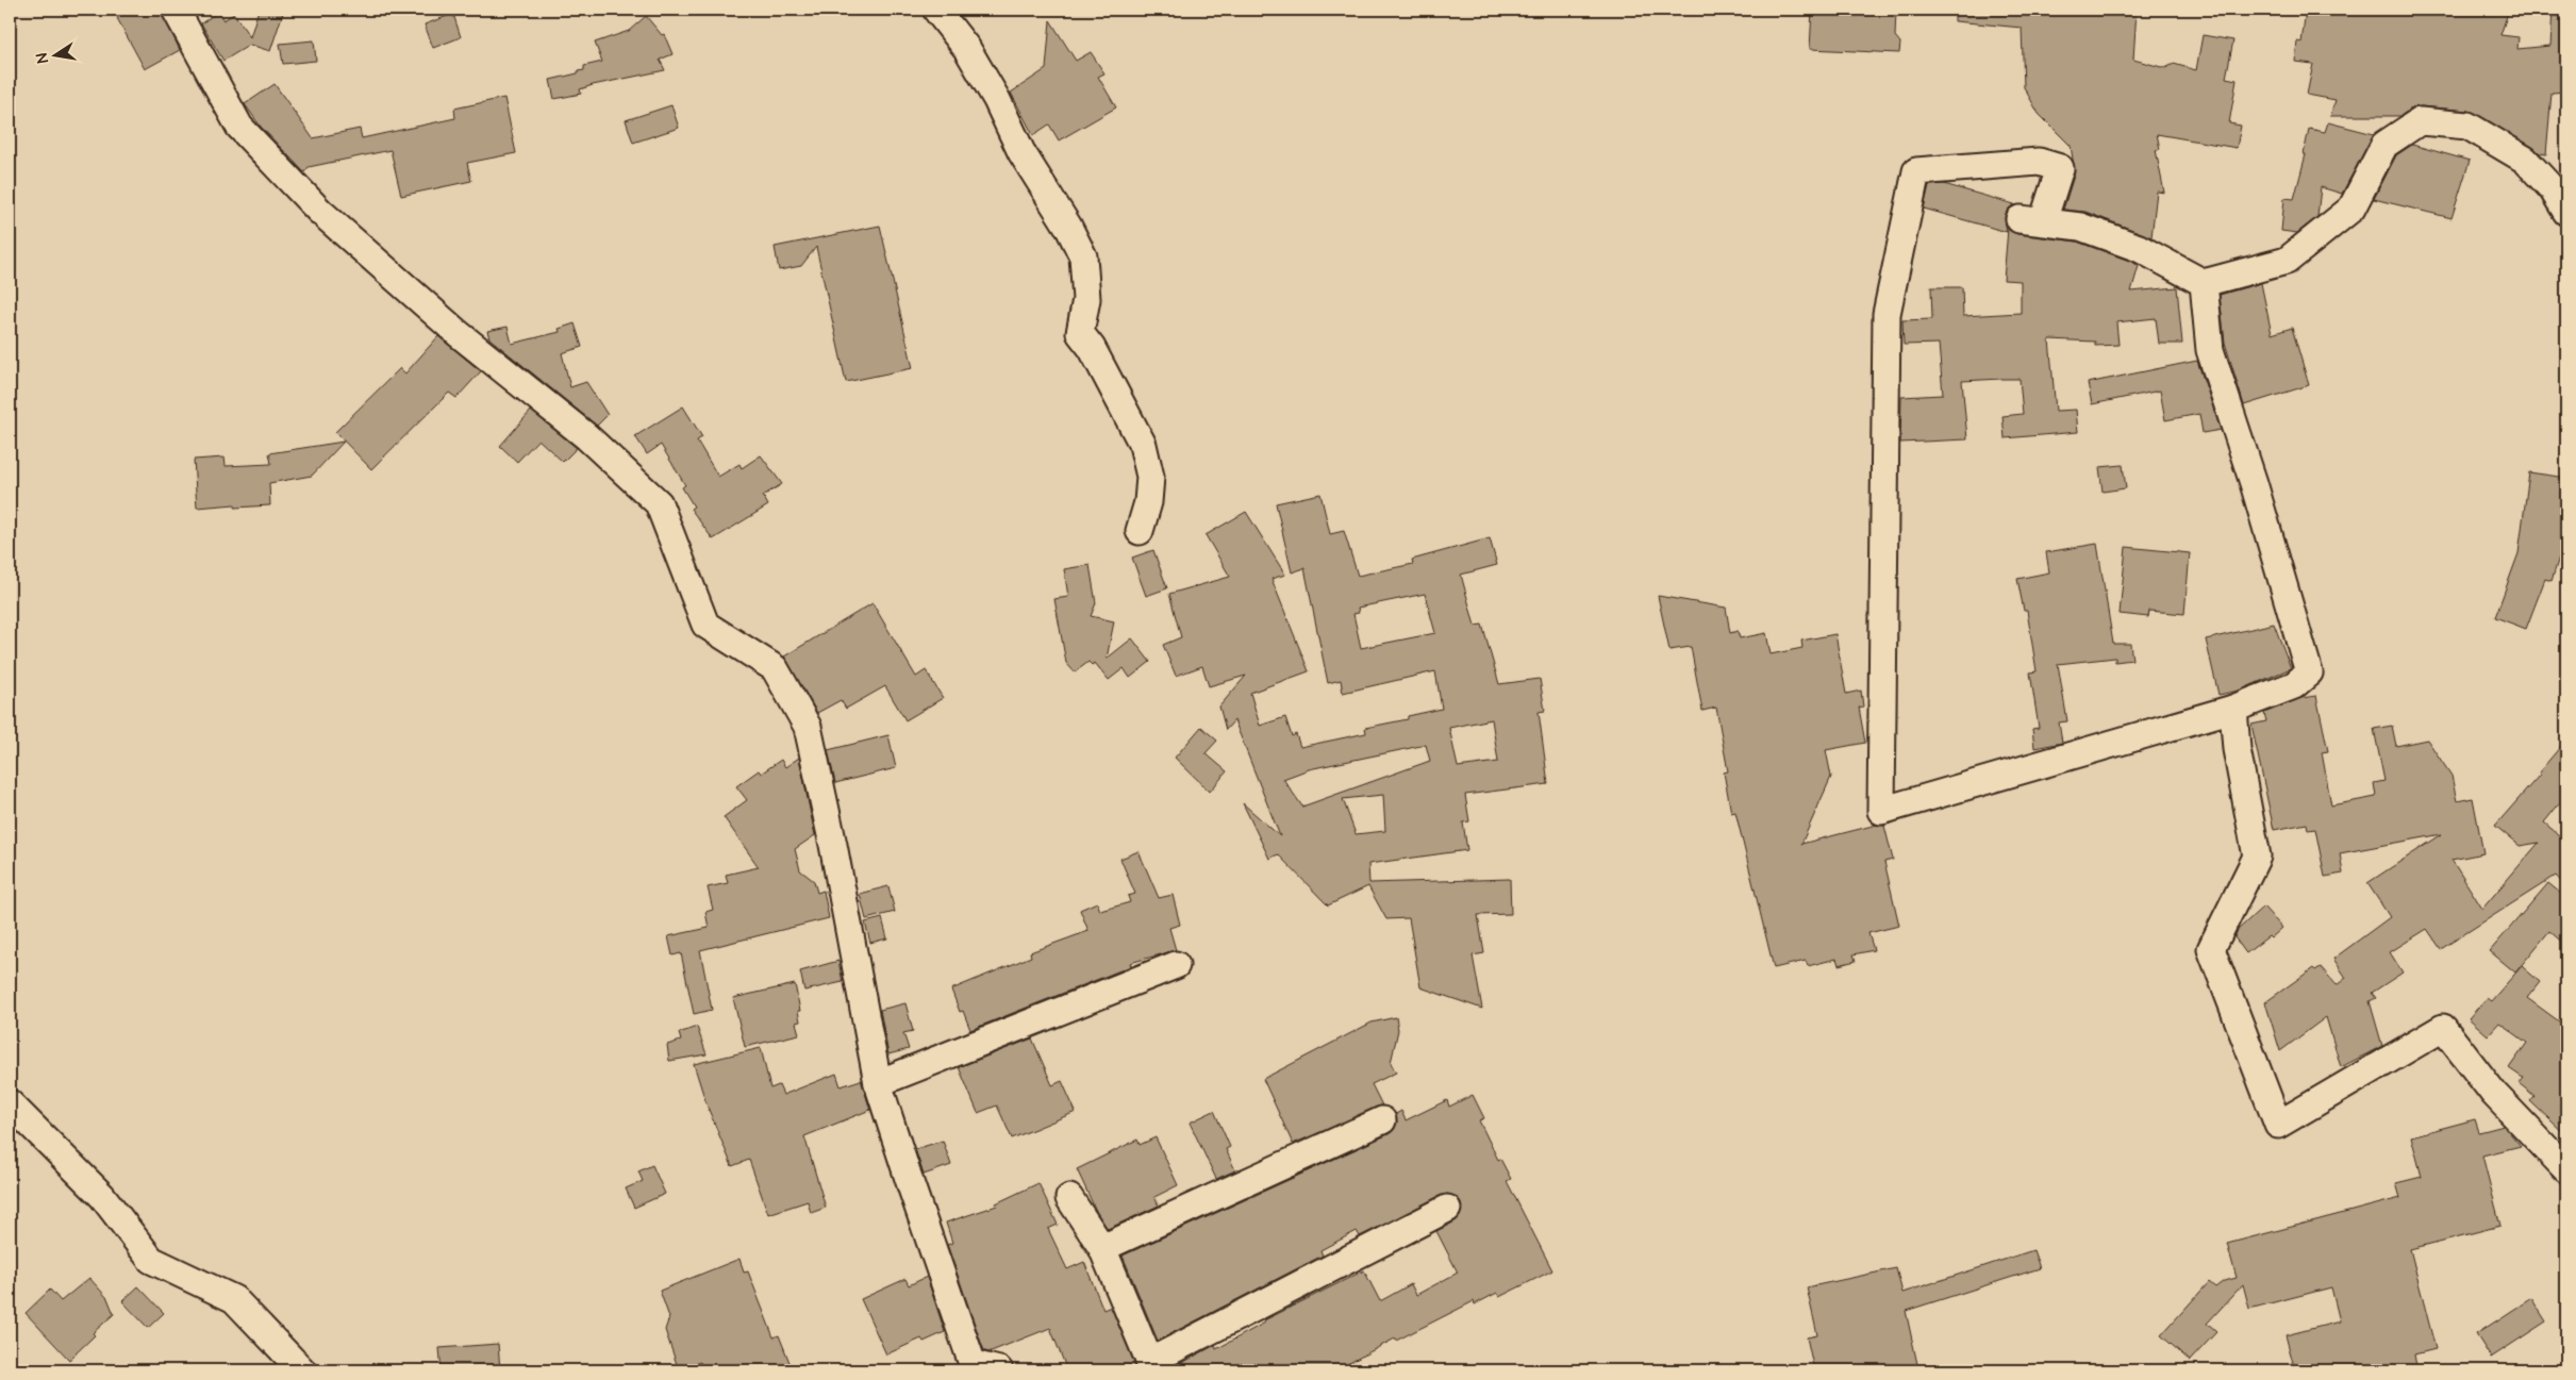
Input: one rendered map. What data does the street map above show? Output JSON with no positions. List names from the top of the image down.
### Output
{
  "north": "left"
}
